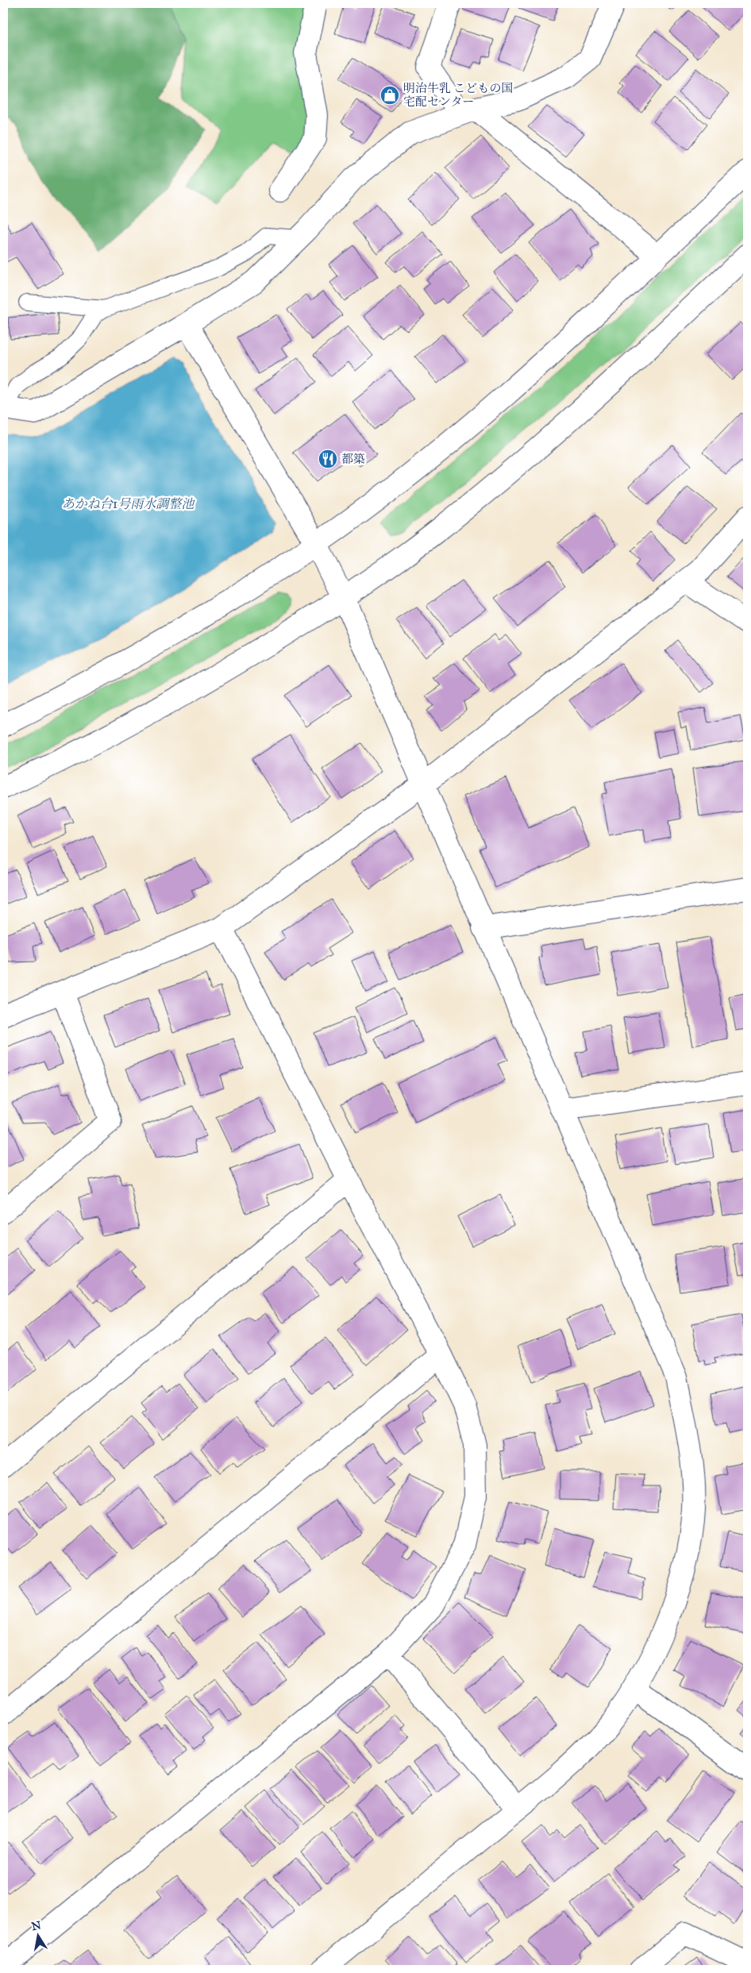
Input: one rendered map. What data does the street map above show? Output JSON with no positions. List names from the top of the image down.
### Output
{
  "water": ["あかね台1号雨水調整池"],
  "places": {
    "shop": ["明治牛乳 こどもの国 宅配センター"],
    "restaurant": ["都築"]
  },
  "north": "top"
}
